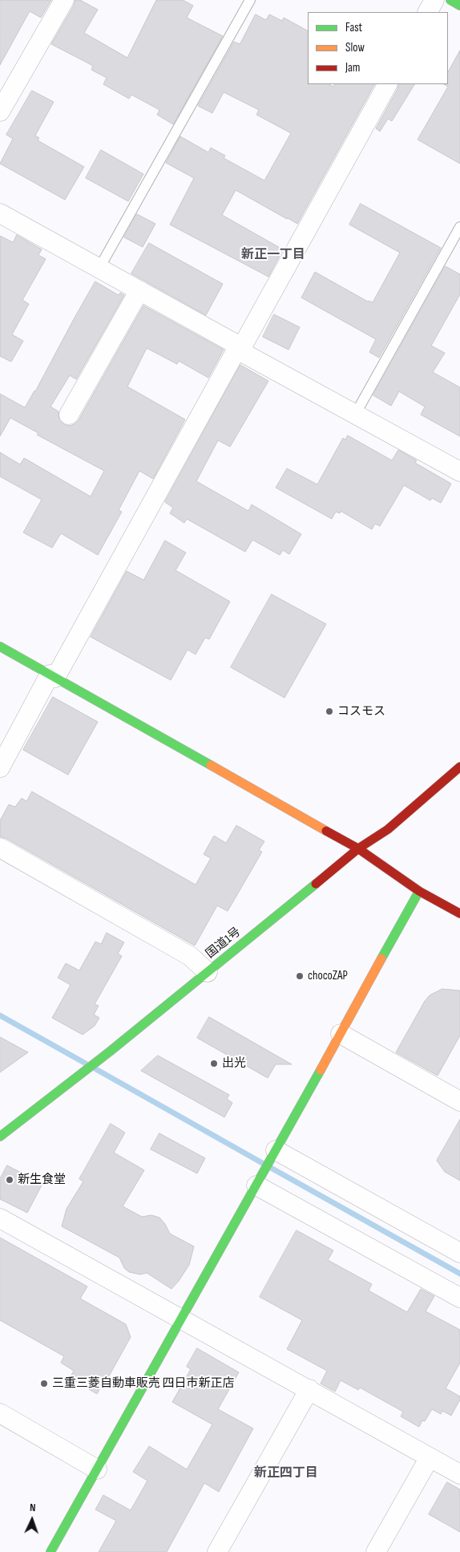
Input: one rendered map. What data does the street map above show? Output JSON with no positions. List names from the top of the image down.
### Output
{
  "streets": {
    "main road": ["国道1号"]
  },
  "districts": ["新正一丁目", "新正四丁目"],
  "places": [
    "コスモス",
    "chocoZAP",
    "出光",
    "新生食堂",
    "三重三菱自動車販売 四日市新正店"
  ],
  "legend": ["Fast", "Slow", "Jam"],
  "north": "top"
}
